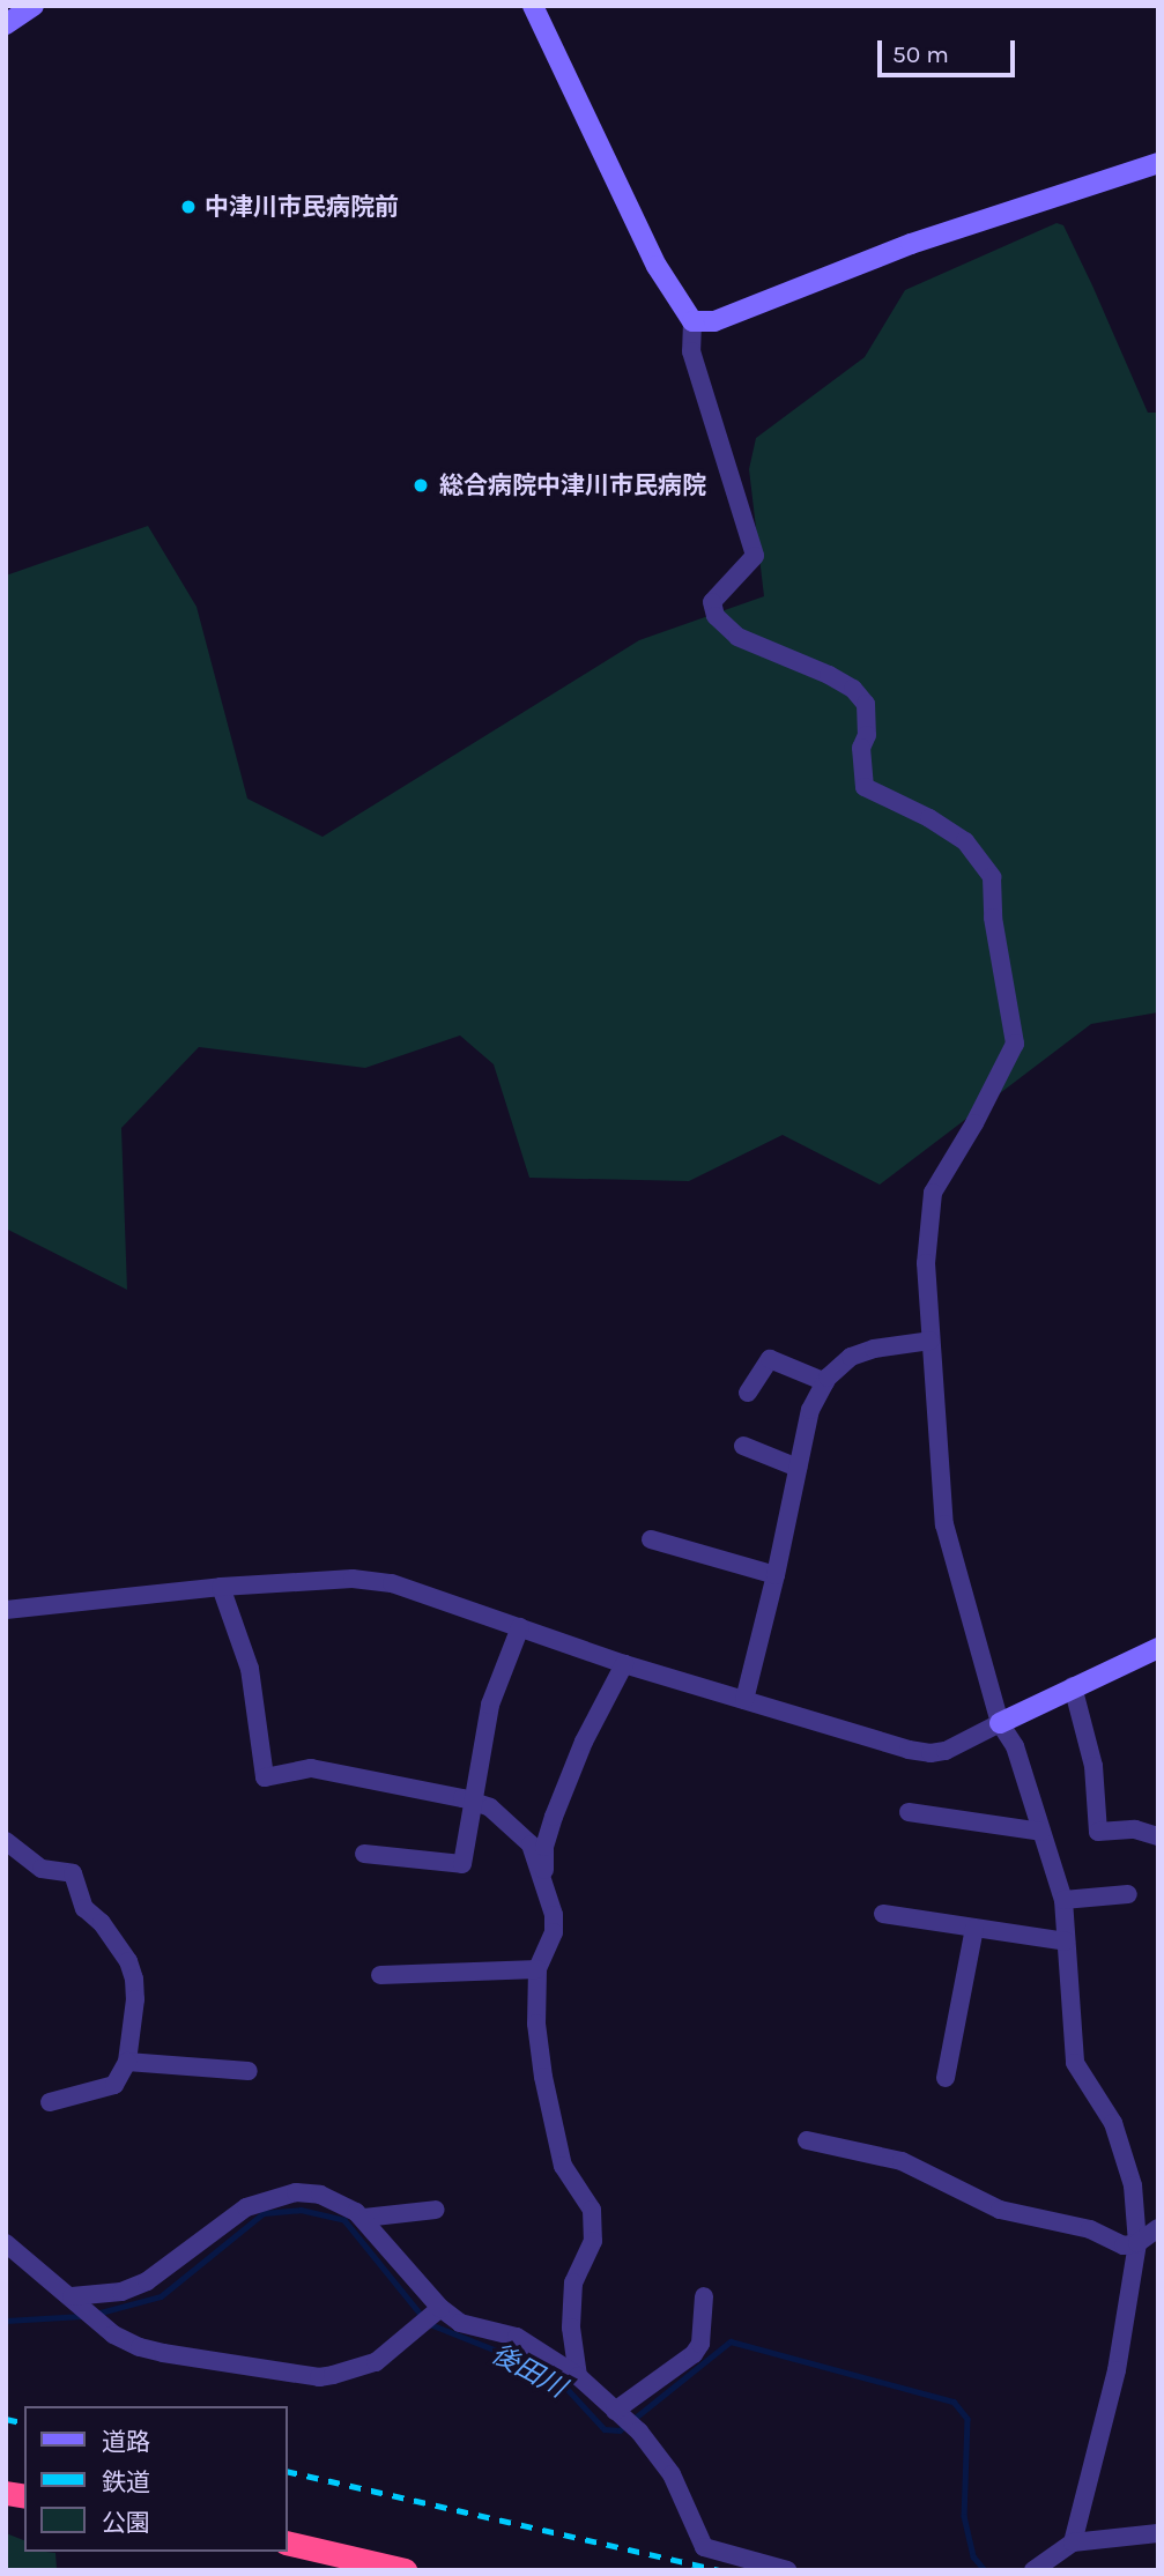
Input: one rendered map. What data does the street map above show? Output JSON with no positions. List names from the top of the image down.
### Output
{
  "water": ["後田川"],
  "places": ["中津川市民病院前", "総合病院中津川市民病院"],
  "legend": ["道路", "鉄道", "公園"],
  "scale_bar": "50 m"
}
